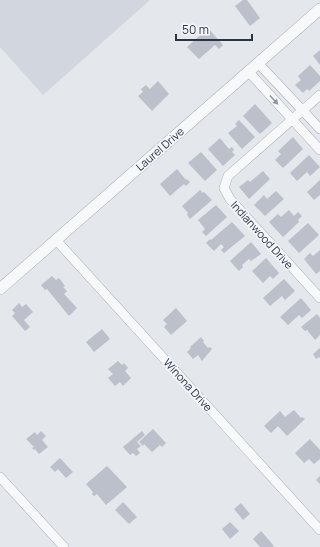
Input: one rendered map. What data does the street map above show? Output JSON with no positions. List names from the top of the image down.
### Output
{
  "streets": {
    "street": ["Laurel Drive", "Indianwood Drive", "Winona Drive"]
  },
  "crossings": [
    ["Laurel Drive", "Winona Drive"]
  ],
  "scale_bar": "50 m"
}
